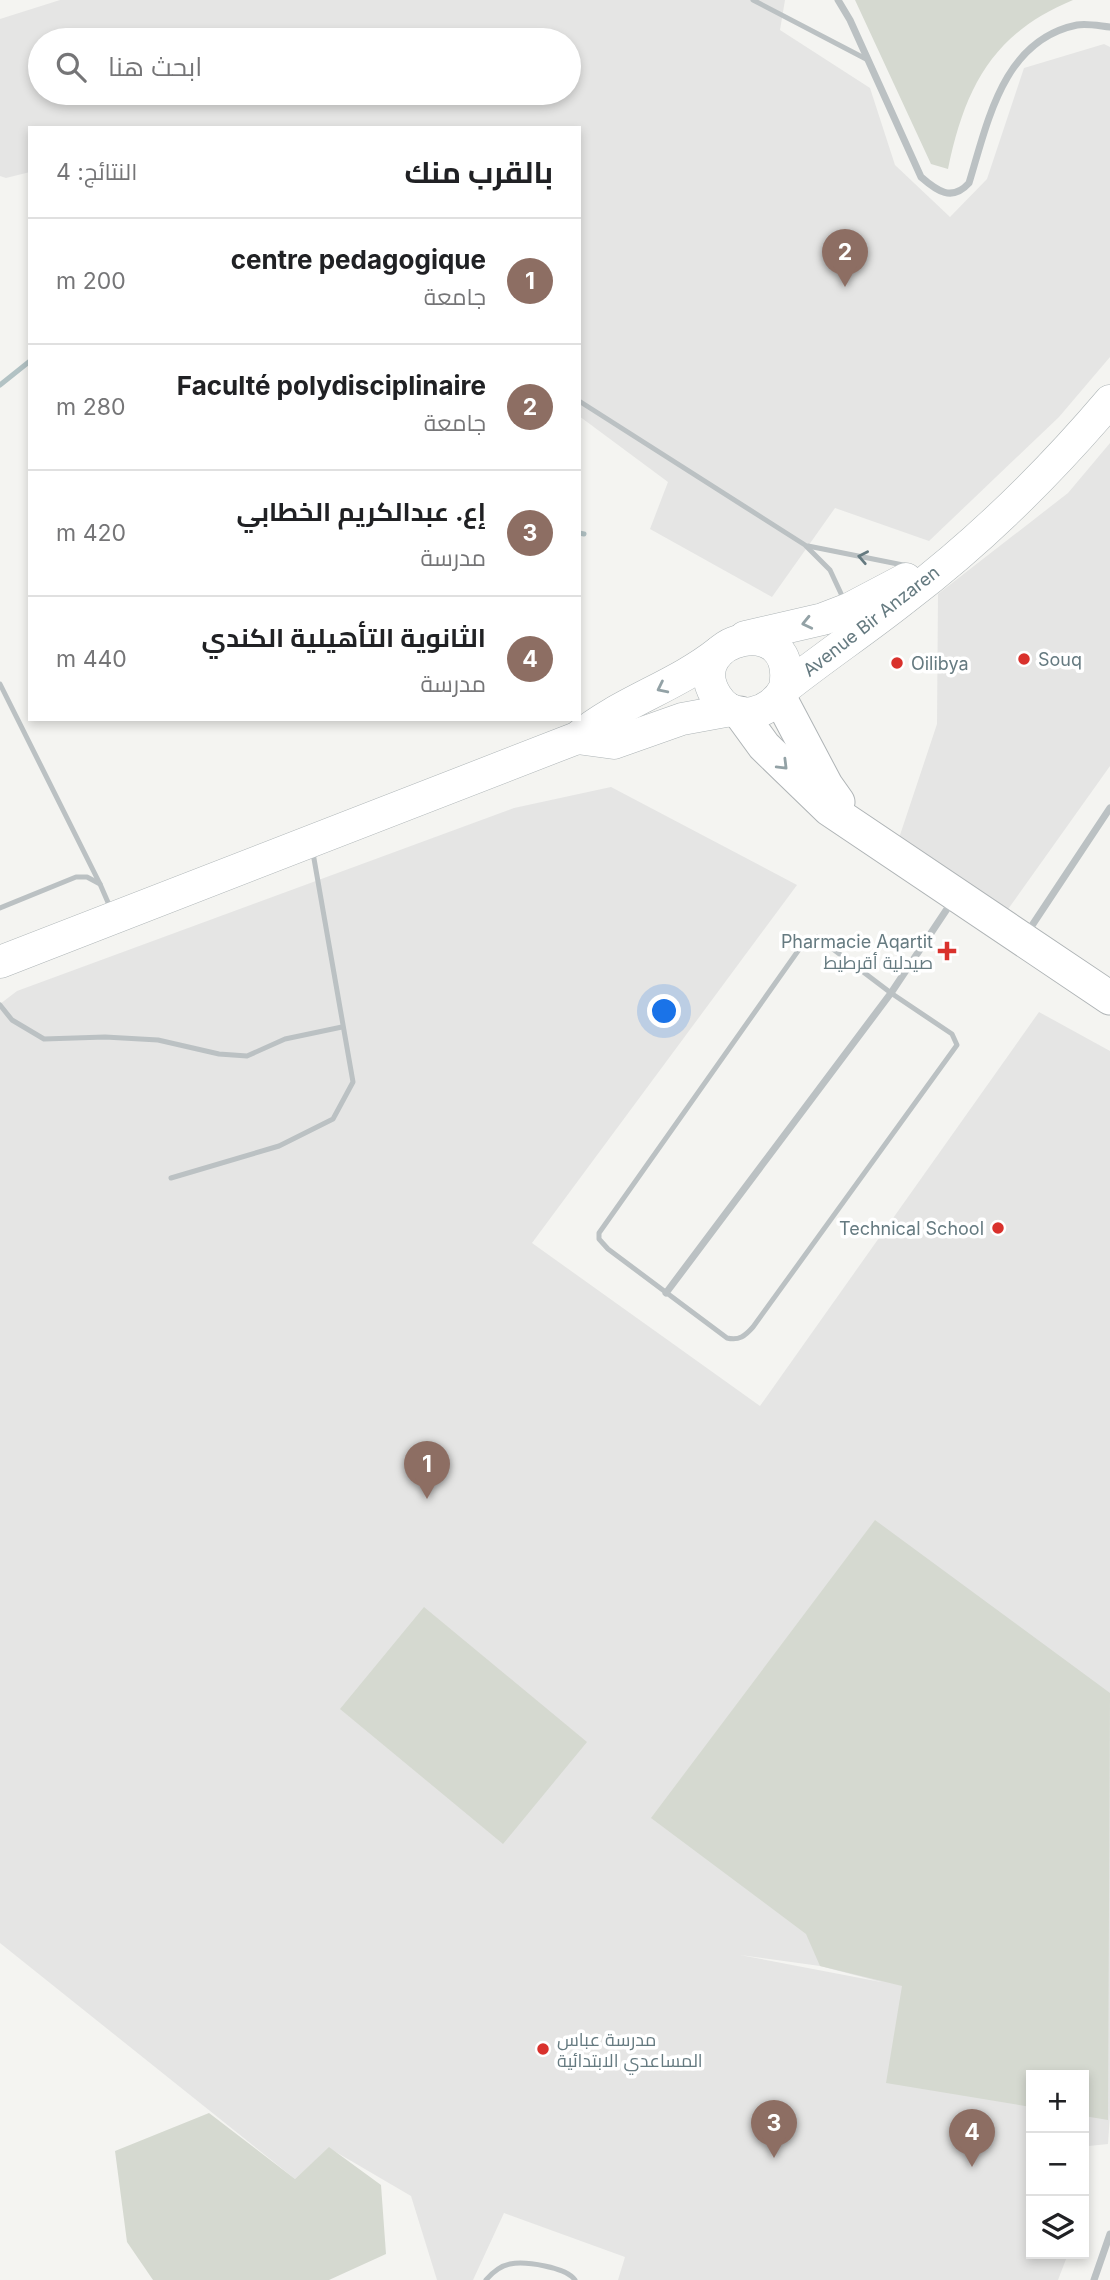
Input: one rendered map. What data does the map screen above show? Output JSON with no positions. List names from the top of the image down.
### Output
{
  "streets": {
    "main road": ["Avenue Bir Anzaren"]
  },
  "places": {
    "other": [
      "Souq",
      "Oilibya",
      "Technical School",
      "مدرسة عباس المساعدي الابتدائية"
    ],
    "health": ["Pharmacie Aqartit صيدلية أقرطيط"]
  },
  "page": {
    "search": "ابحث هنا",
    "heading": ["بالقرب منك", "النتائج: 4"],
    "list": [
      {
        "mark": "1",
        "name": "centre pedagogique",
        "note": "جامعة",
        "value": "200 m"
      },
      {
        "mark": "2",
        "name": "Faculté polydisciplinaire",
        "note": "جامعة",
        "value": "280 m"
      },
      {
        "mark": "3",
        "name": "إع. عبدالكريم الخطابي",
        "note": "مدرسة",
        "value": "420 m"
      },
      {
        "mark": "4",
        "name": "الثانوية التأهيلية الكندي",
        "note": "مدرسة",
        "value": "440 m"
      }
    ],
    "pins": [
      "2",
      "1",
      "3",
      "4"
    ],
    "map_buttons": ["+", "−"]
  }
}
